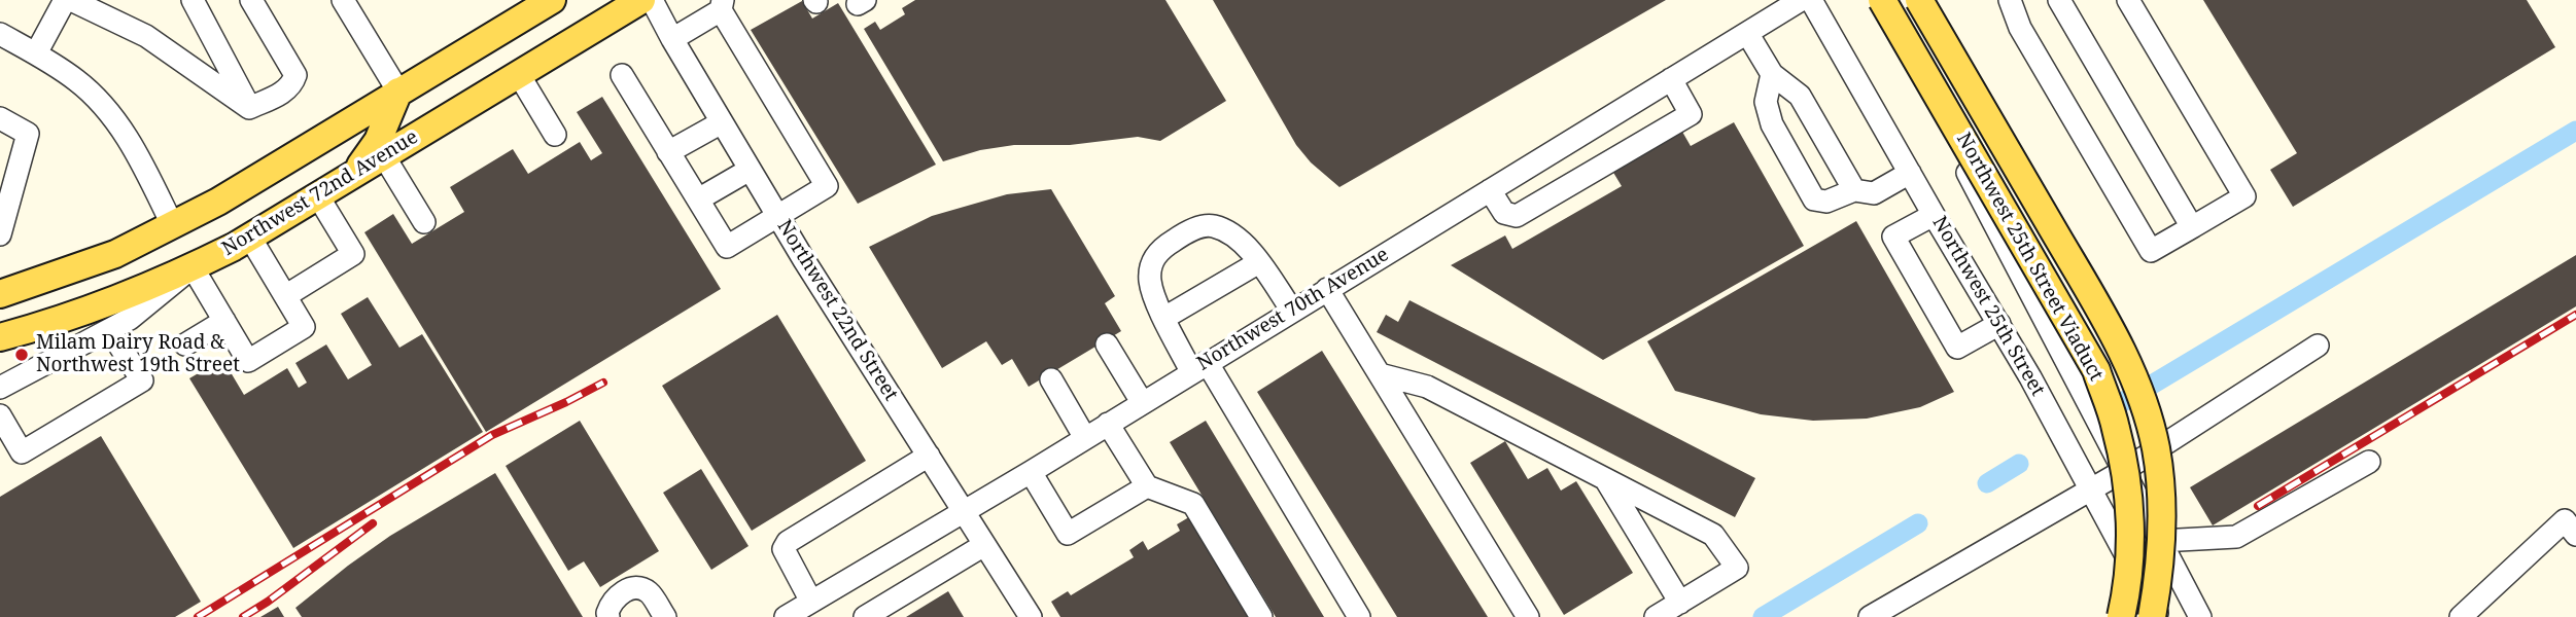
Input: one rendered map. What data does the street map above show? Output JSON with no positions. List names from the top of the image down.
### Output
{
  "streets": {
    "main road": ["Northwest 72nd Avenue", "Northwest 25th Street Viaduct"],
    "street": ["Northwest 25th Street", "Northwest 70th Avenue", "Northwest 22nd Street"]
  },
  "crossings": [
    ["Northwest 25th Street Viaduct", "Northwest 25th Street"],
    ["Northwest 70th Avenue", "Northwest 22nd Street"]
  ],
  "places": ["Milam Dairy Road & Northwest 19th Street"]
}
